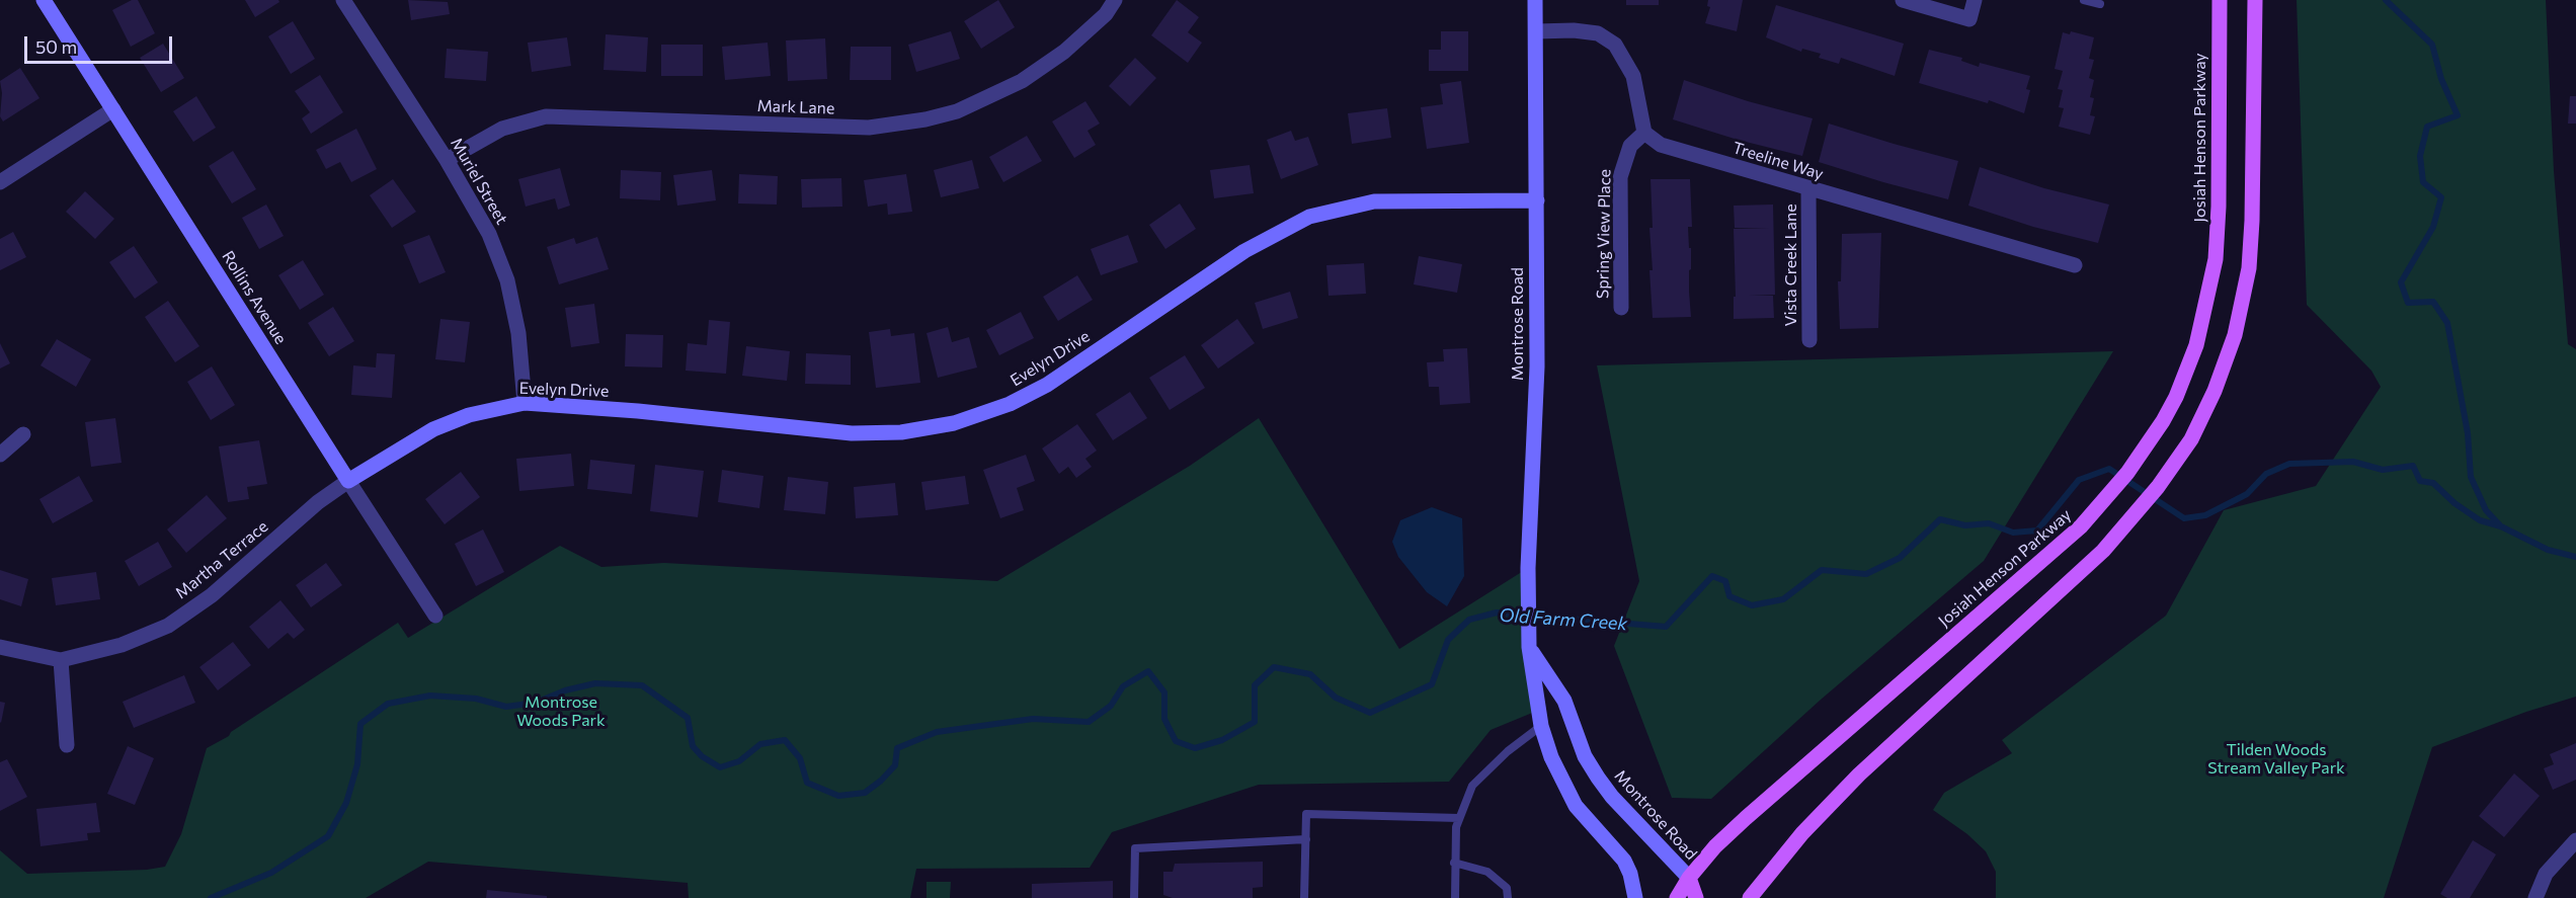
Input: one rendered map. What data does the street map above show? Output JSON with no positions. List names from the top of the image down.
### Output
{
  "streets": {
    "main road": ["Josiah Henson Parkway"],
    "street": [
      "Mark Lane",
      "Treeline Way",
      "Muriel Street",
      "Spring View Place",
      "Vista Creek Lane",
      "Rollins Avenue",
      "Montrose Road",
      "Evelyn Drive",
      "Martha Terrace"
    ]
  },
  "crossings": [
    ["Mark Lane", "Muriel Street"],
    ["Josiah Henson Parkway", "Montrose Road"],
    ["Treeline Way", "Spring View Place"],
    ["Treeline Way", "Vista Creek Lane"],
    ["Muriel Street", "Evelyn Drive"],
    ["Rollins Avenue", "Evelyn Drive"],
    ["Rollins Avenue", "Martha Terrace"],
    ["Montrose Road", "Evelyn Drive"],
    ["Evelyn Drive", "Martha Terrace"]
  ],
  "water": ["Old Farm Creek"],
  "parks": ["Montrose Woods Park", "Tilden Woods Stream Valley Park"],
  "scale_bar": "50 m"
}
